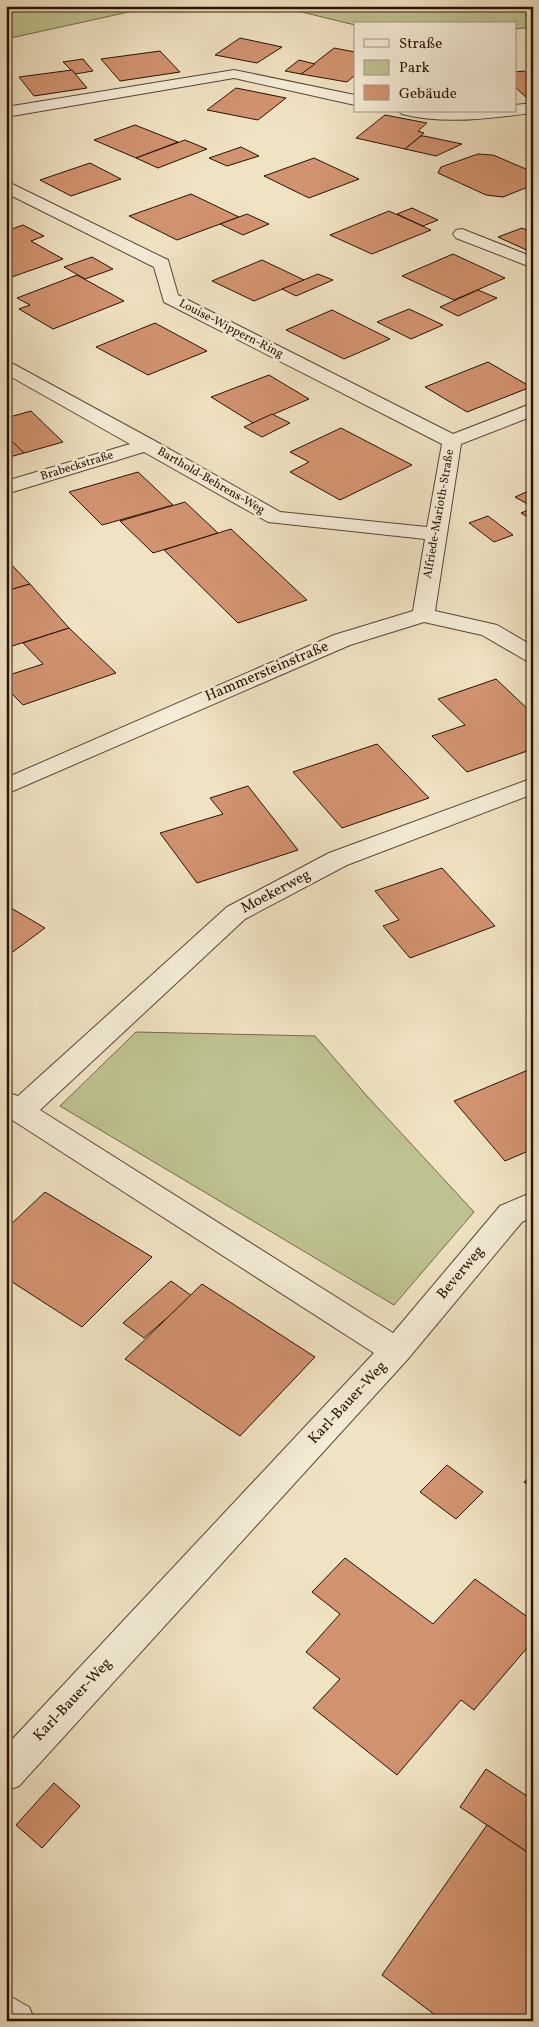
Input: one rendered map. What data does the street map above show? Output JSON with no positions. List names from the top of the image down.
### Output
{
  "streets": {
    "street": [
      "Louise-Wippern-Ring",
      "Brabeckstraße",
      "Barthold-Behrens-Weg",
      "Alfriede-Marioth-Straße",
      "Hammersteinstraße",
      "Moekerweg",
      "Beverweg",
      "Karl-Bauer-Weg"
    ]
  },
  "crossings": [
    ["Louise-Wippern-Ring", "Alfriede-Marioth-Straße"],
    ["Brabeckstraße", "Barthold-Behrens-Weg"],
    ["Barthold-Behrens-Weg", "Alfriede-Marioth-Straße"],
    ["Alfriede-Marioth-Straße", "Hammersteinstraße"],
    ["Moekerweg", "Karl-Bauer-Weg"],
    ["Beverweg", "Karl-Bauer-Weg"]
  ],
  "legend": ["Straße", "Park", "Gebäude"]
}
